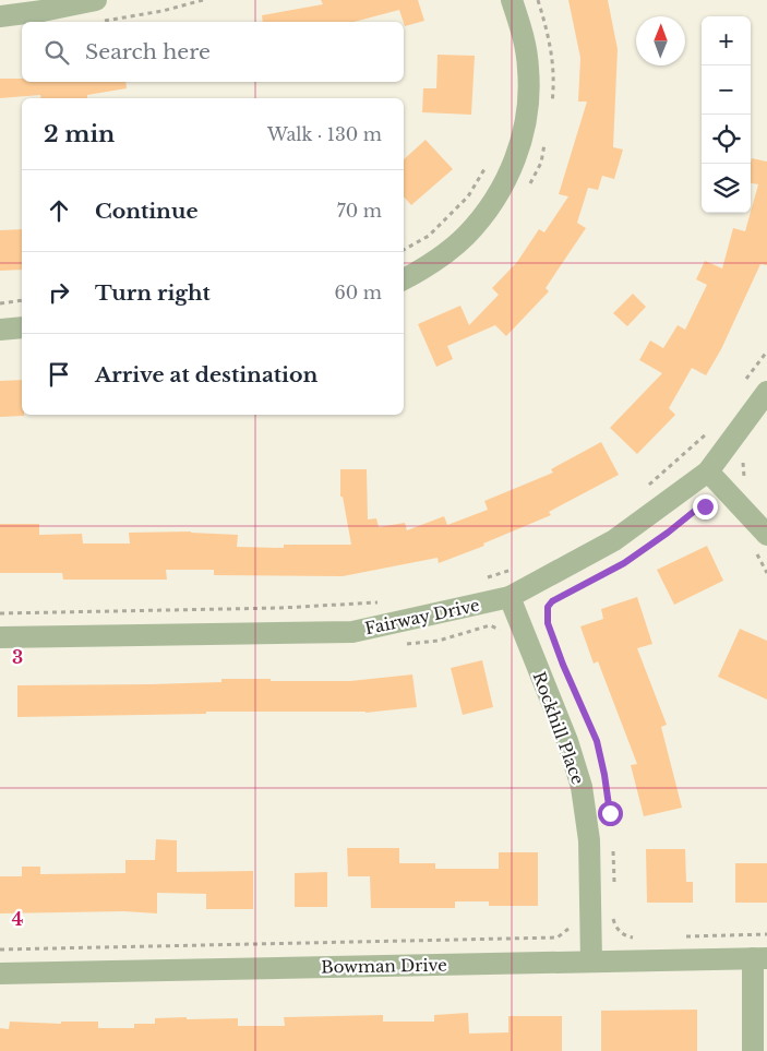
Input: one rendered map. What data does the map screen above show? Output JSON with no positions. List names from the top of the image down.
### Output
{
  "streets": {
    "street": ["Fairway Drive", "Rockhill Place", "Bowman Drive"]
  },
  "crossings": [
    ["Fairway Drive", "Rockhill Place"],
    ["Rockhill Place", "Bowman Drive"]
  ],
  "north": "top",
  "page": {
    "map_buttons": ["+", "−"],
    "search": "Search here",
    "heading": ["2 min", "Walk · 130 m"],
    "list": [
      ["Continue", "70 m"],
      ["Turn right", "60 m"],
      "Arrive at destination"
    ]
  },
  "grid": {
    "rows": ["3", "4"]
  }
}
